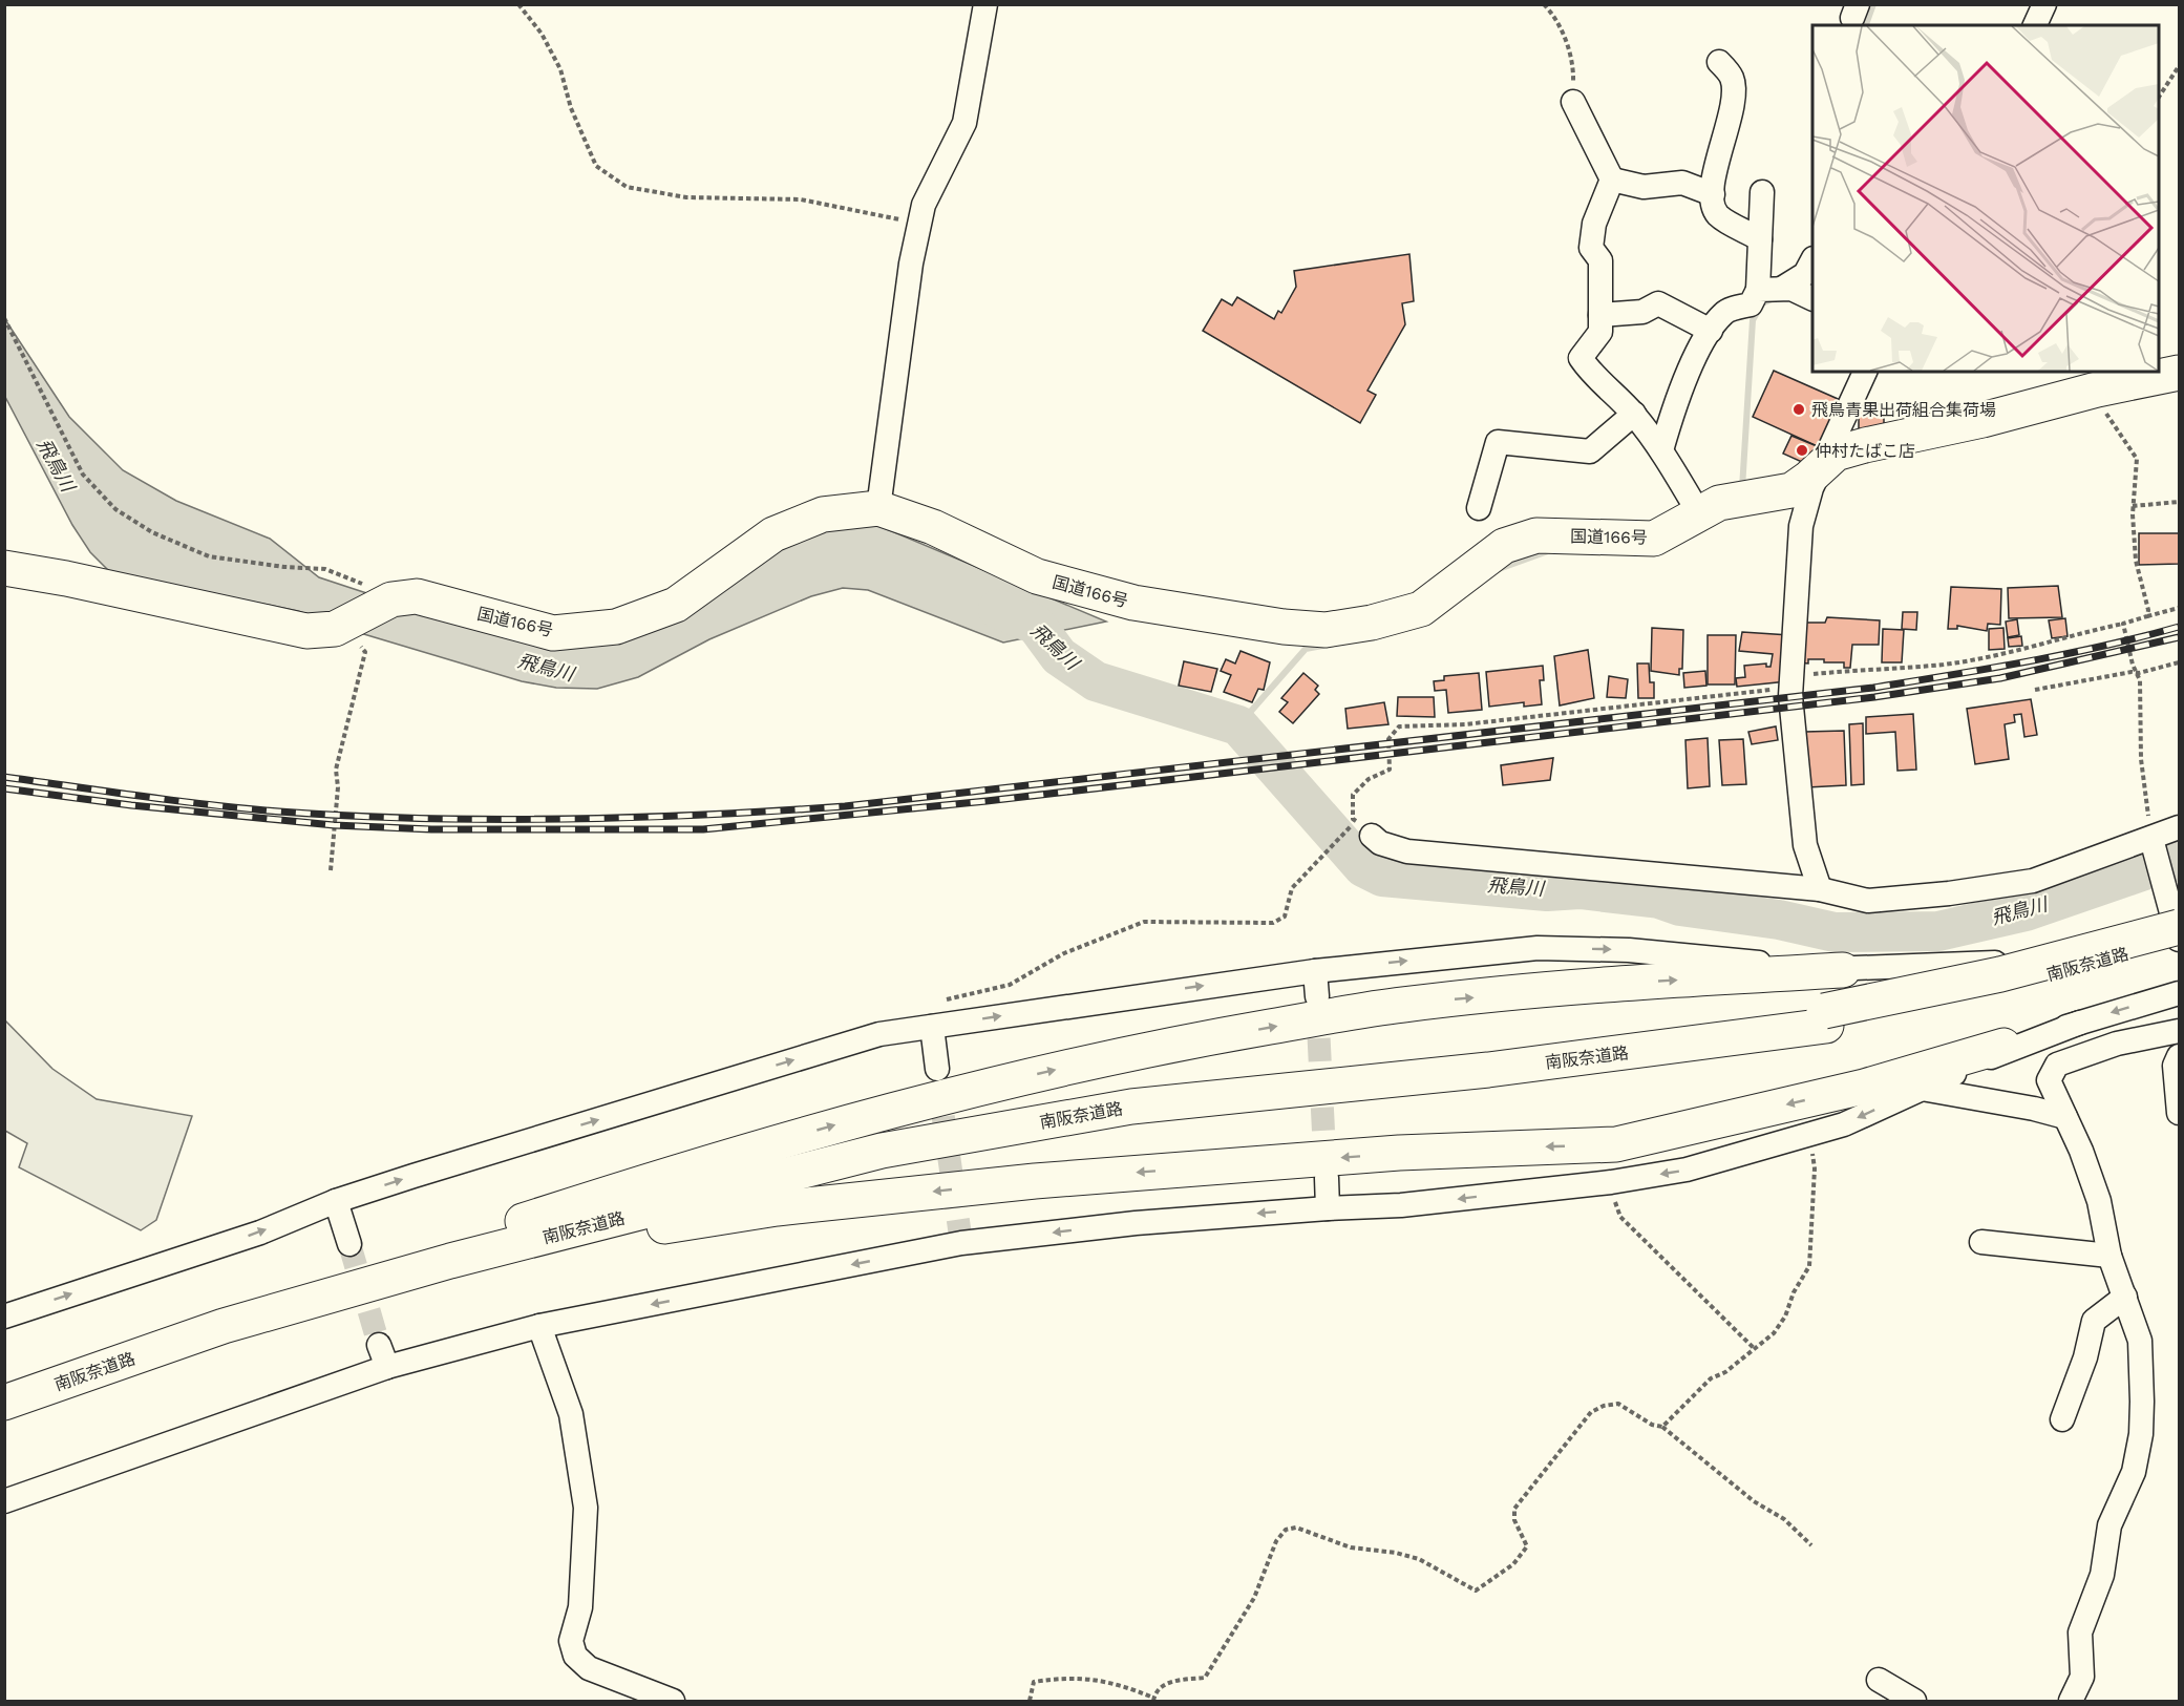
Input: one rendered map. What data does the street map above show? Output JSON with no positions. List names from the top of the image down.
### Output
{
  "streets": {
    "highway": ["国道166号", "南阪奈道路"]
  },
  "water": ["飛鳥川"],
  "places": ["飛鳥青果出荷組合集荷場", "仲村たばこ店"]
}
